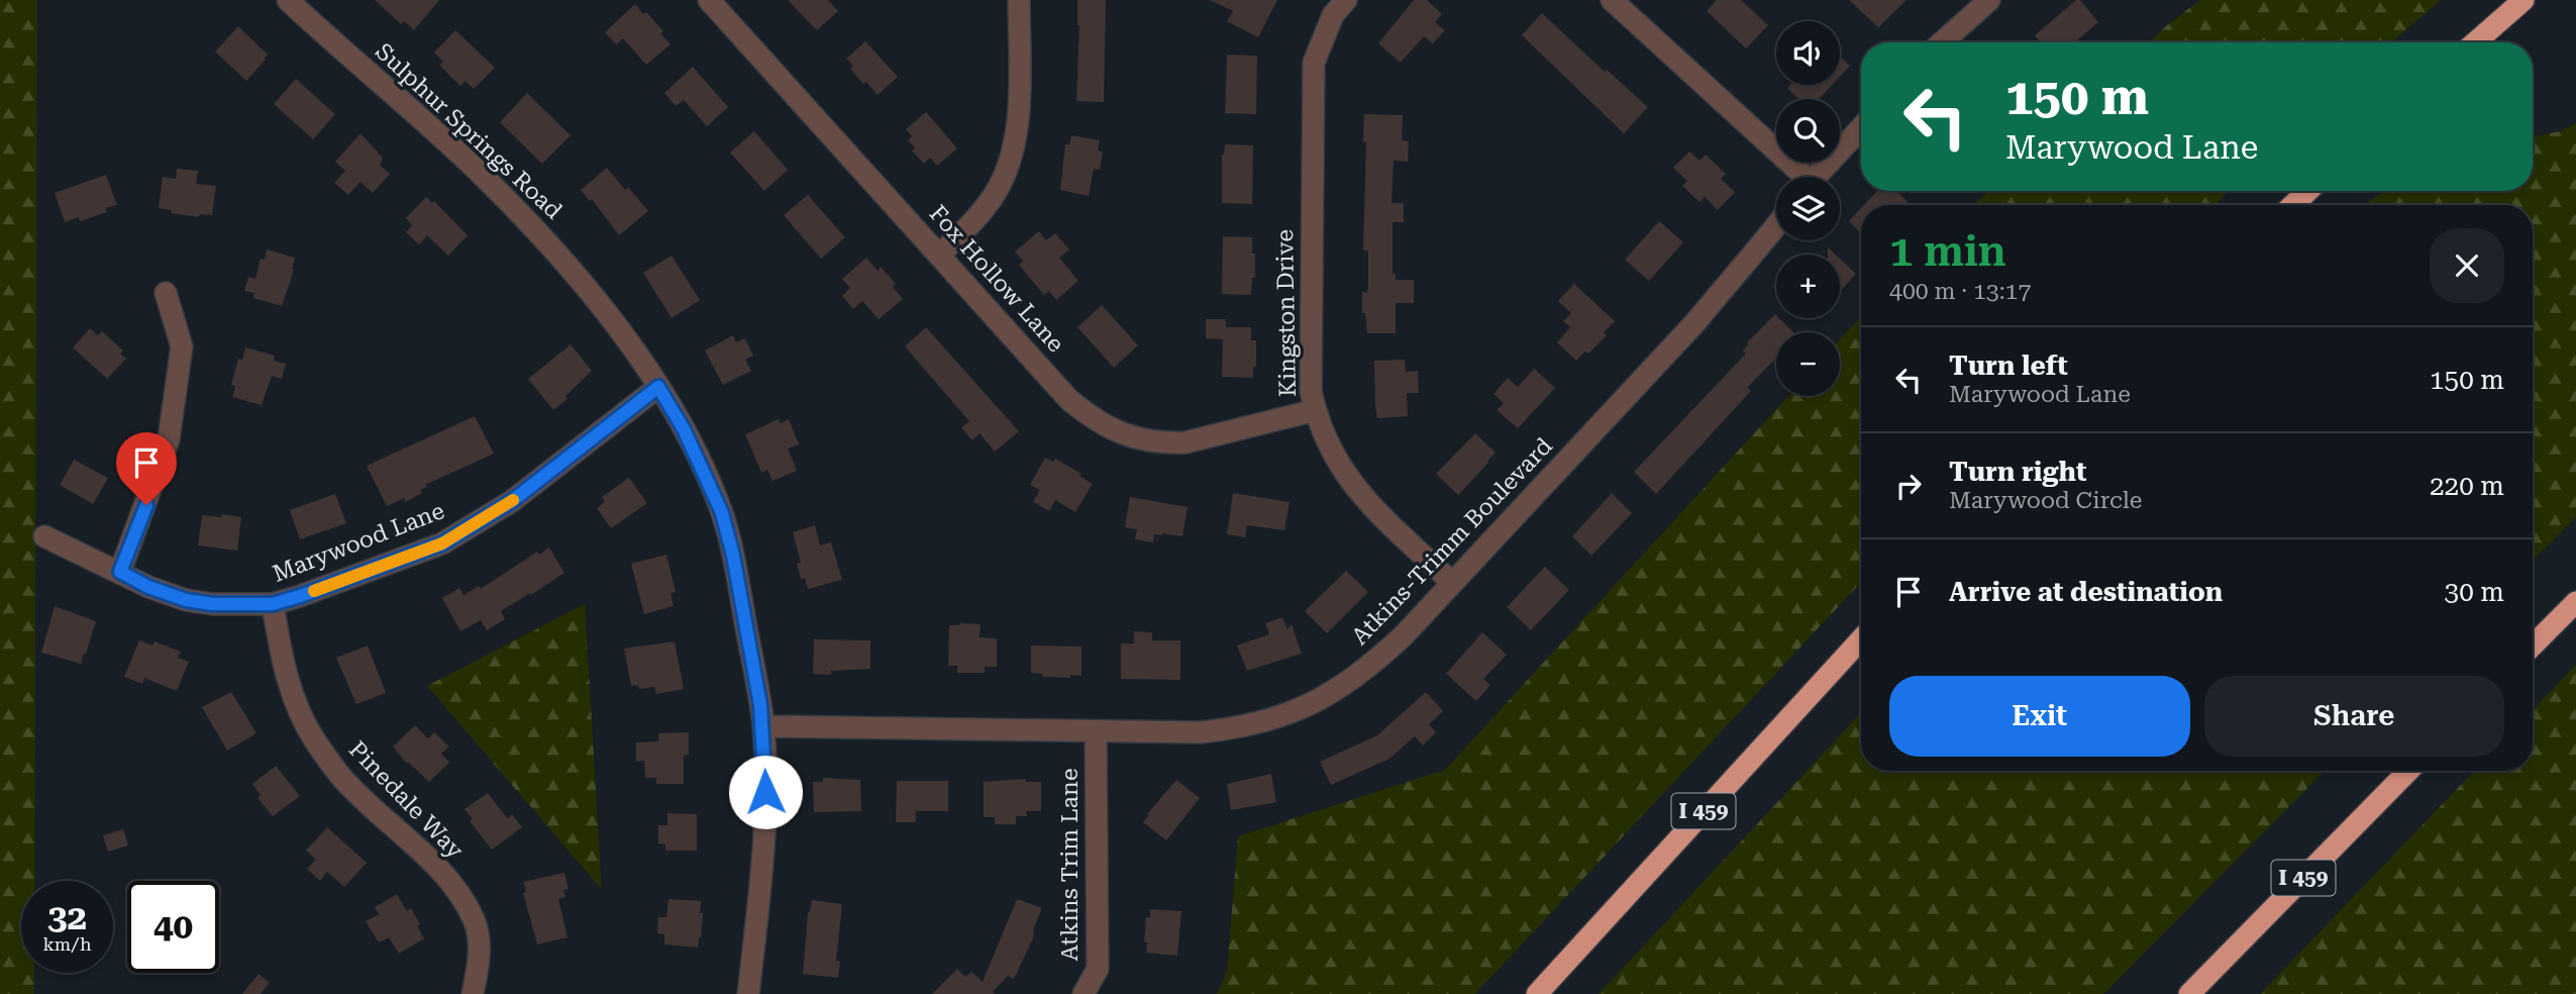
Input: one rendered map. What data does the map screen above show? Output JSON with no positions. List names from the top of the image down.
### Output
{
  "streets": {
    "highway": ["I 459"],
    "street": [
      "Sulphur Springs Road",
      "Fox Hollow Lane",
      "Kingston Drive",
      "Atkins-Trimm Boulevard",
      "Marywood Lane",
      "Pinedale Way",
      "Atkins Trim Lane"
    ]
  },
  "crossings": [
    ["Sulphur Springs Road", "Atkins-Trimm Boulevard"],
    ["Sulphur Springs Road", "Marywood Lane"],
    ["Fox Hollow Lane", "Kingston Drive"],
    ["Kingston Drive", "Atkins-Trimm Boulevard"],
    ["Atkins-Trimm Boulevard", "Atkins Trim Lane"],
    ["Marywood Lane", "Pinedale Way"]
  ],
  "page": {
    "map_buttons": ["+", "−"],
    "turn": ["150 m", "Marywood Lane"],
    "heading": ["1 min", "400 m · 13:17"],
    "list": [
      {
        "name": "Turn left",
        "note": "Marywood Lane",
        "value": "150 m"
      },
      {
        "name": "Turn right",
        "note": "Marywood Circle",
        "value": "220 m"
      },
      {
        "name": "Arrive at destination",
        "value": "30 m"
      }
    ],
    "buttons": ["Exit", "Share"],
    "speed": "32 km/h",
    "limit": "40"
  }
}
